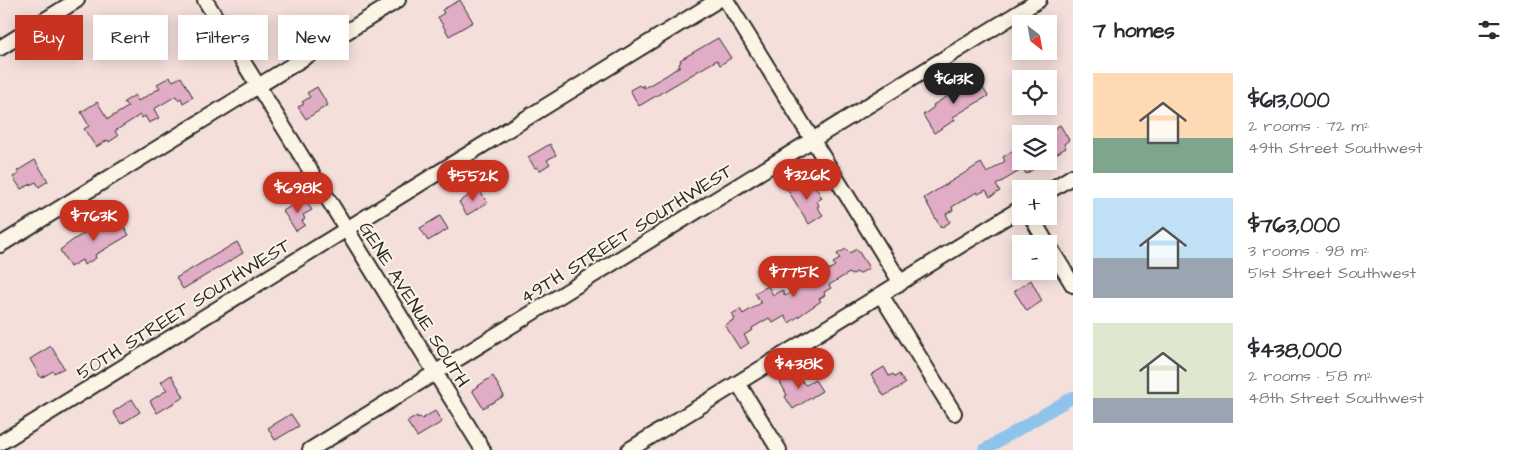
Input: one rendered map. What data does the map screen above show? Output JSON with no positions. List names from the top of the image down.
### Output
{
  "streets": {
    "street": ["49TH STREET SOUTHWEST", "GENE AVENUE SOUTH", "50TH STREET SOUTHWEST"]
  },
  "crossings": [
    ["49TH STREET SOUTHWEST", "GENE AVENUE SOUTH"],
    ["GENE AVENUE SOUTH", "50TH STREET SOUTHWEST"]
  ],
  "north": "bottom right",
  "page": {
    "heading": "7 homes",
    "map_buttons": ["+", "−"],
    "chip": [
      "Buy",
      "Rent",
      "Filters",
      "New"
    ],
    "list": [
      {
        "name": "$613,000",
        "note": "2 rooms · 72 m² · 49th Street Southwest"
      },
      {
        "name": "$763,000",
        "note": "3 rooms · 98 m² · 51st Street Southwest"
      },
      {
        "name": "$438,000",
        "note": "2 rooms · 58 m² · 48th Street Southwest"
      }
    ],
    "price": [
      "$613K",
      "$326K",
      "$552K",
      "$698K",
      "$763K",
      "$775K",
      "$438K"
    ]
  }
}
